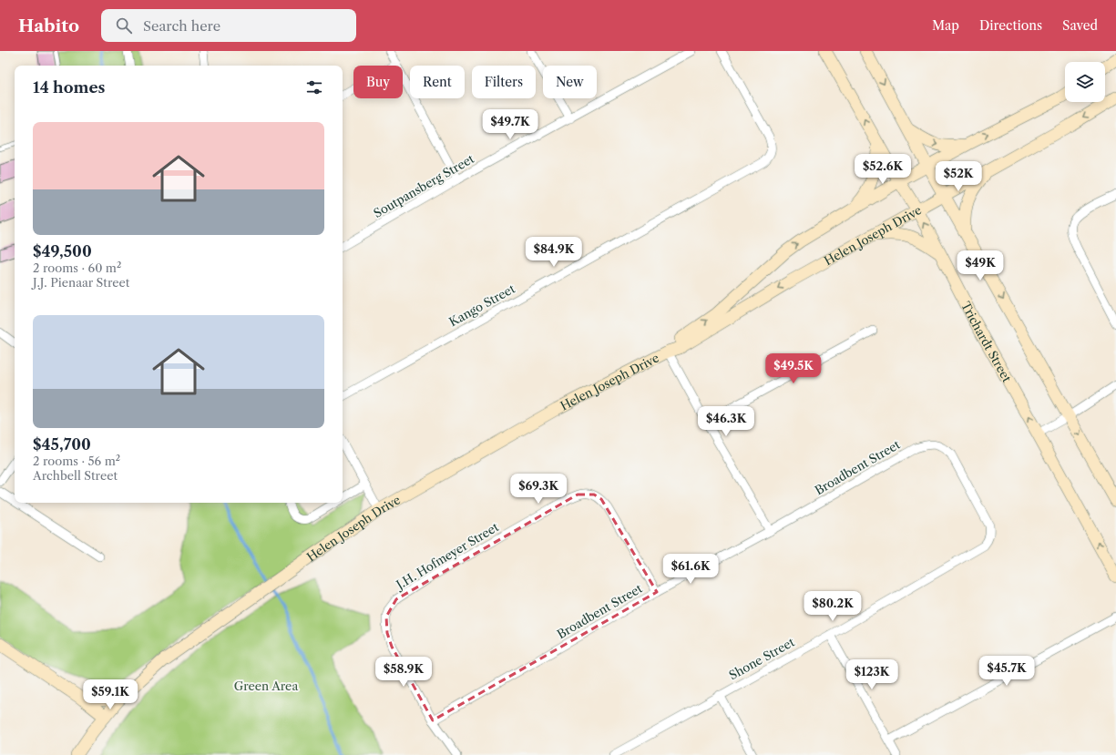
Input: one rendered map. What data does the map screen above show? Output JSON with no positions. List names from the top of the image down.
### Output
{
  "streets": {
    "street": [
      "Soutpansberg Street",
      "Helen Joseph Drive",
      "Kango Street",
      "Trichardt Street",
      "Broadbent Street",
      "J.H. Hofmeyer Street",
      "Shone Street"
    ]
  },
  "crossings": [
    ["Helen Joseph Drive", "Trichardt Street"],
    ["Broadbent Street", "J.H. Hofmeyer Street"],
    ["Broadbent Street", "Shone Street"]
  ],
  "parks": ["Green Area"],
  "page": {
    "header": "Habito",
    "search": "Search here",
    "nav": ["Map", "Directions", "Saved"],
    "chip": [
      "Buy",
      "Rent",
      "Filters",
      "New"
    ],
    "heading": "14 homes",
    "price": [
      "$49.7K",
      "$52.6K",
      "$52K",
      "$84.9K",
      "$49K",
      "$49.5K",
      "$46.3K",
      "$69.3K",
      "$61.6K",
      "$80.2K",
      "$45.7K",
      "$58.9K",
      "$123K",
      "$59.1K"
    ],
    "list": [
      {
        "name": "$49,500",
        "note": "2 rooms · 60 m² · J.J. Pienaar Street"
      },
      {
        "name": "$45,700",
        "note": "2 rooms · 56 m² · Archbell Street"
      }
    ]
  }
}
